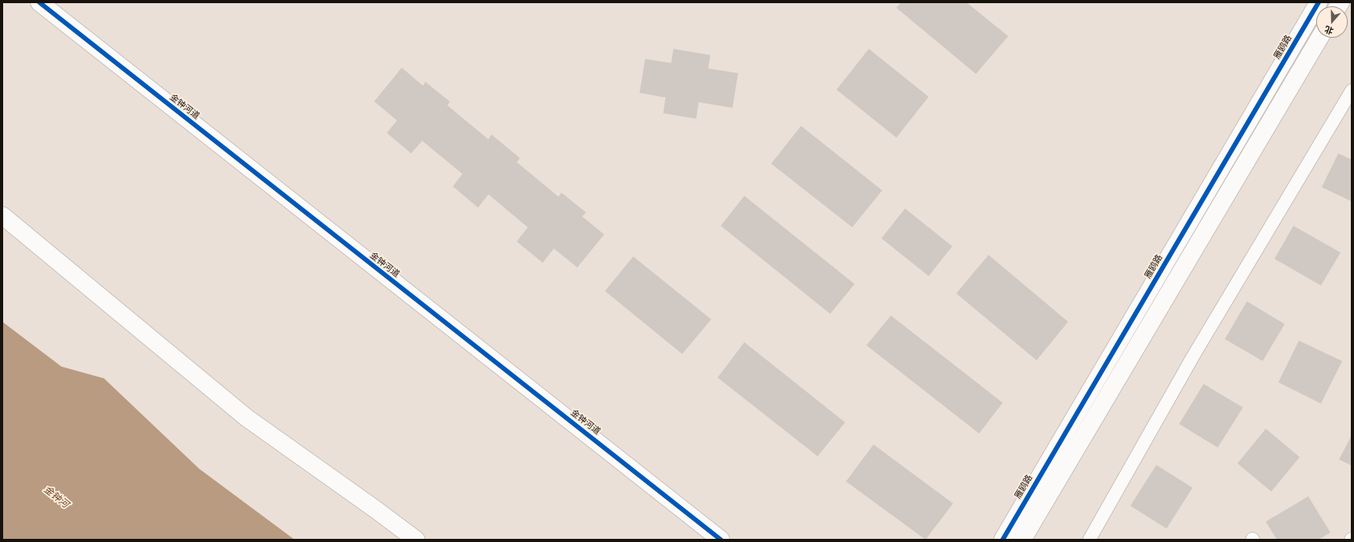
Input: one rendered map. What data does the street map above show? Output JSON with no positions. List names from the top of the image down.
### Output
{
  "streets": {
    "street": ["雁鸥路", "金钟河道"]
  },
  "water": ["金钟河"],
  "north": "bottom"
}
